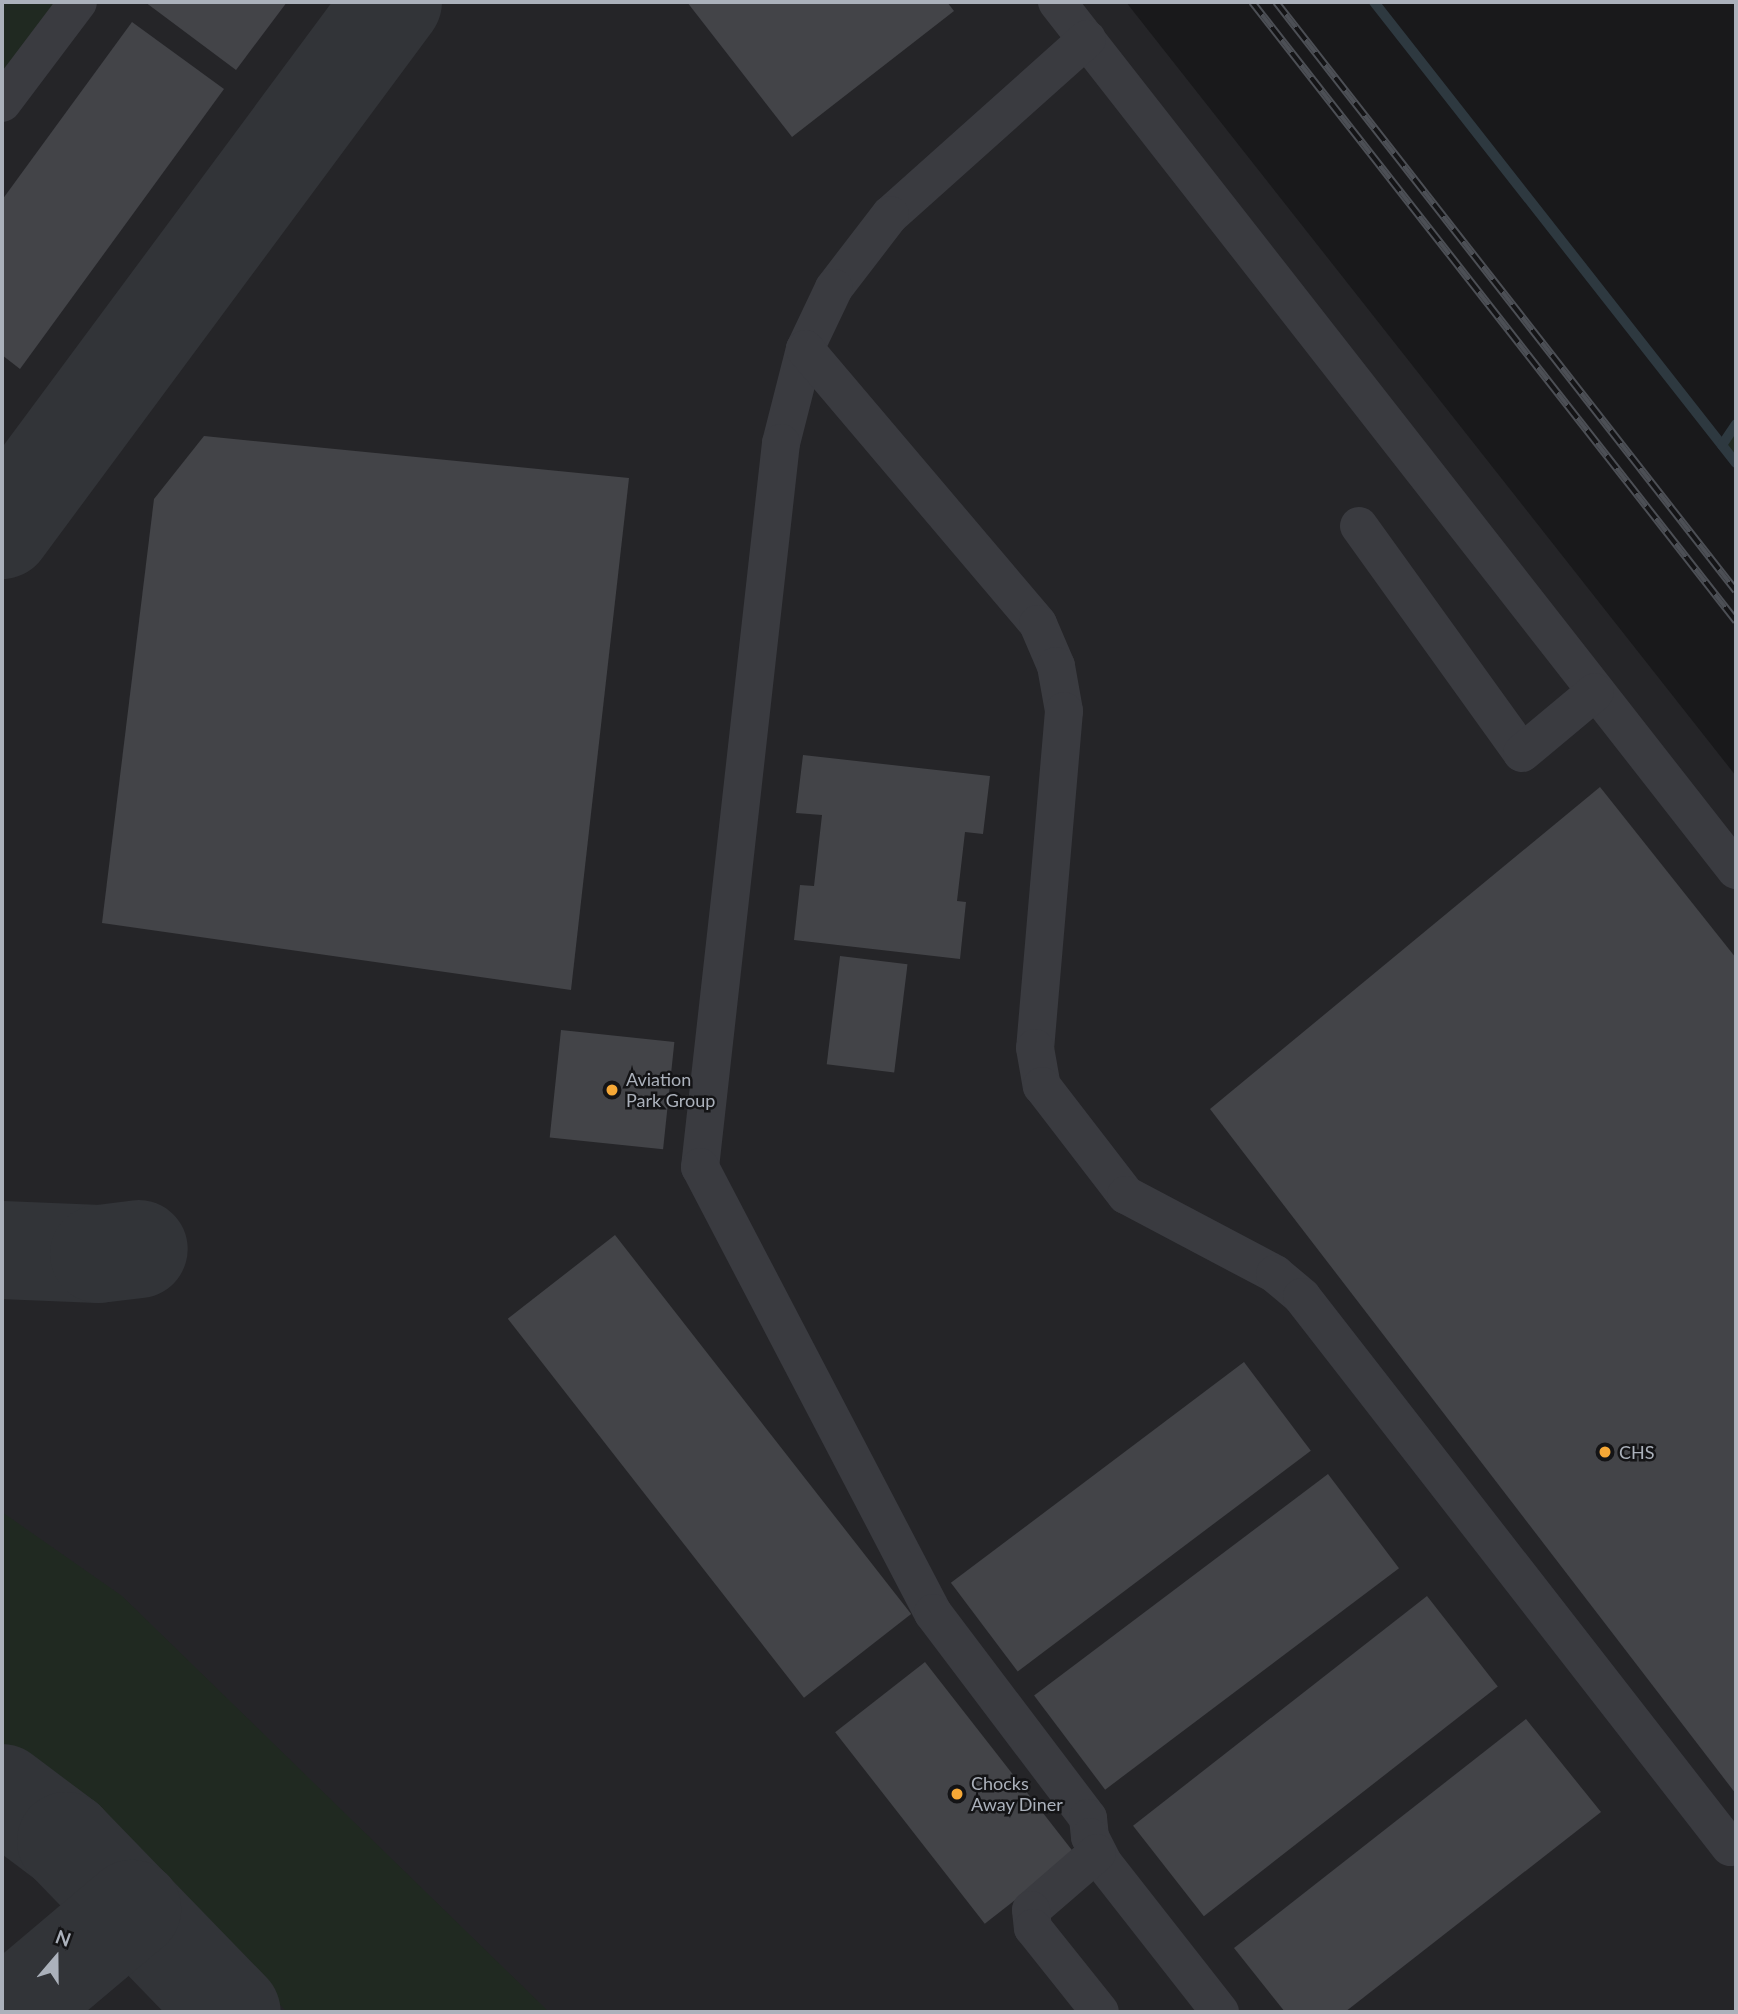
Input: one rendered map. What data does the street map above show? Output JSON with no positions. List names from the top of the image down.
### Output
{
  "places": ["Aviation Park Group", "CHS", "Chocks Away Diner"],
  "north": "top"
}
